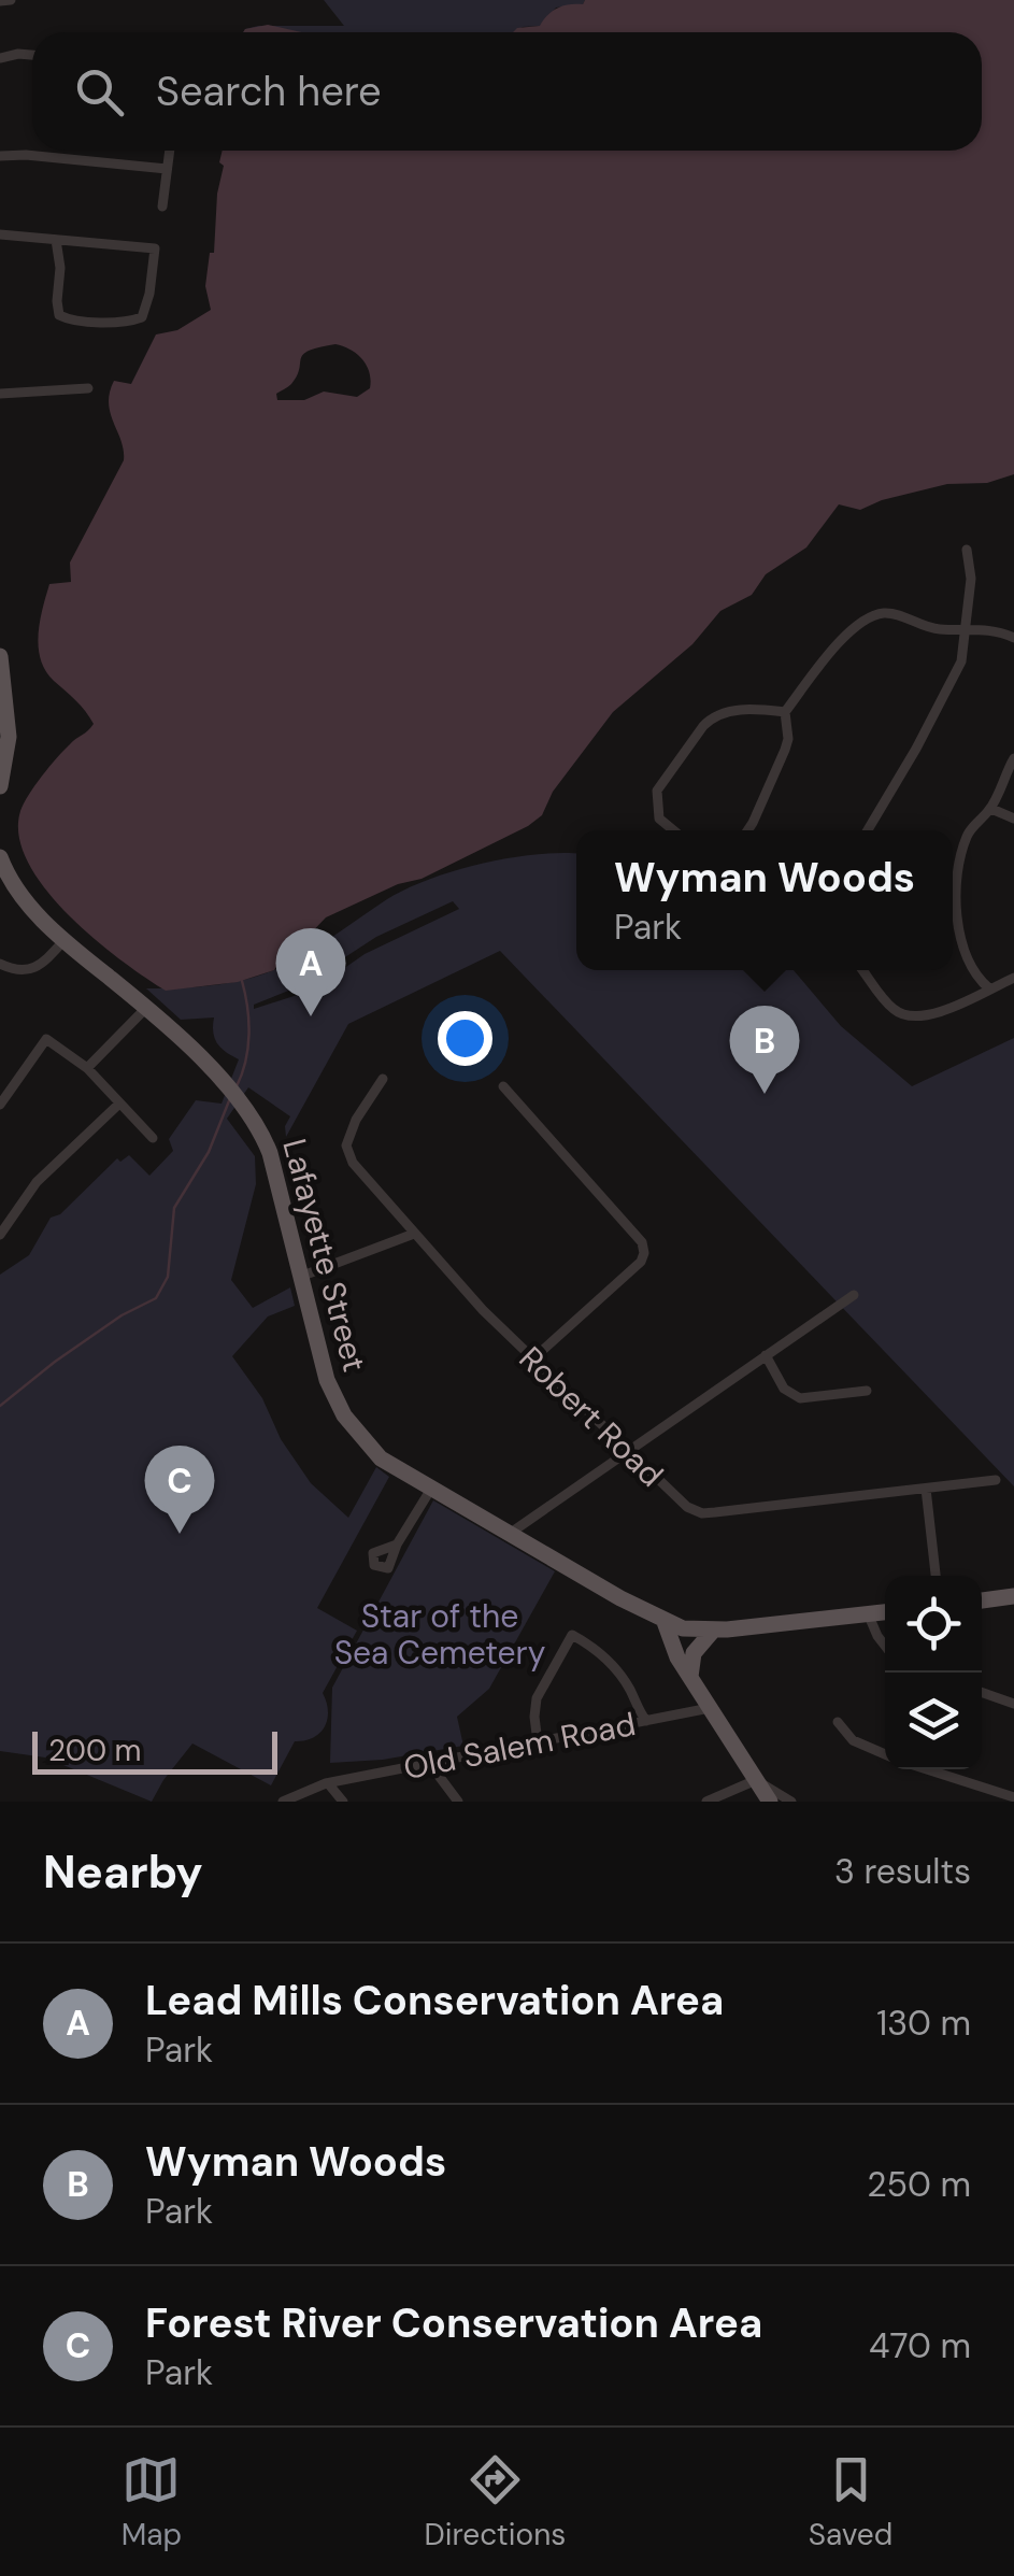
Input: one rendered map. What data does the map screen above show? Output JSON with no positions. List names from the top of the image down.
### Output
{
  "streets": {
    "main road": ["Lafayette Street"],
    "street": ["Robert Road", "Old Salem Road"]
  },
  "parks": ["Star of the Sea Cemetery"],
  "scale_bar": "200 m",
  "page": {
    "search": "Search here",
    "popup": ["Wyman Woods", "Park"],
    "pins": ["A", "B", "C"],
    "scale": "200 m",
    "heading": ["Nearby", "3 results"],
    "list": [
      {
        "mark": "A",
        "name": "Lead Mills Conservation Area",
        "note": "Park",
        "value": "130 m"
      },
      {
        "mark": "B",
        "name": "Wyman Woods",
        "note": "Park",
        "value": "250 m"
      },
      {
        "mark": "C",
        "name": "Forest River Conservation Area",
        "note": "Park",
        "value": "470 m"
      }
    ],
    "nav": ["Map", "Directions", "Saved"]
  }
}
